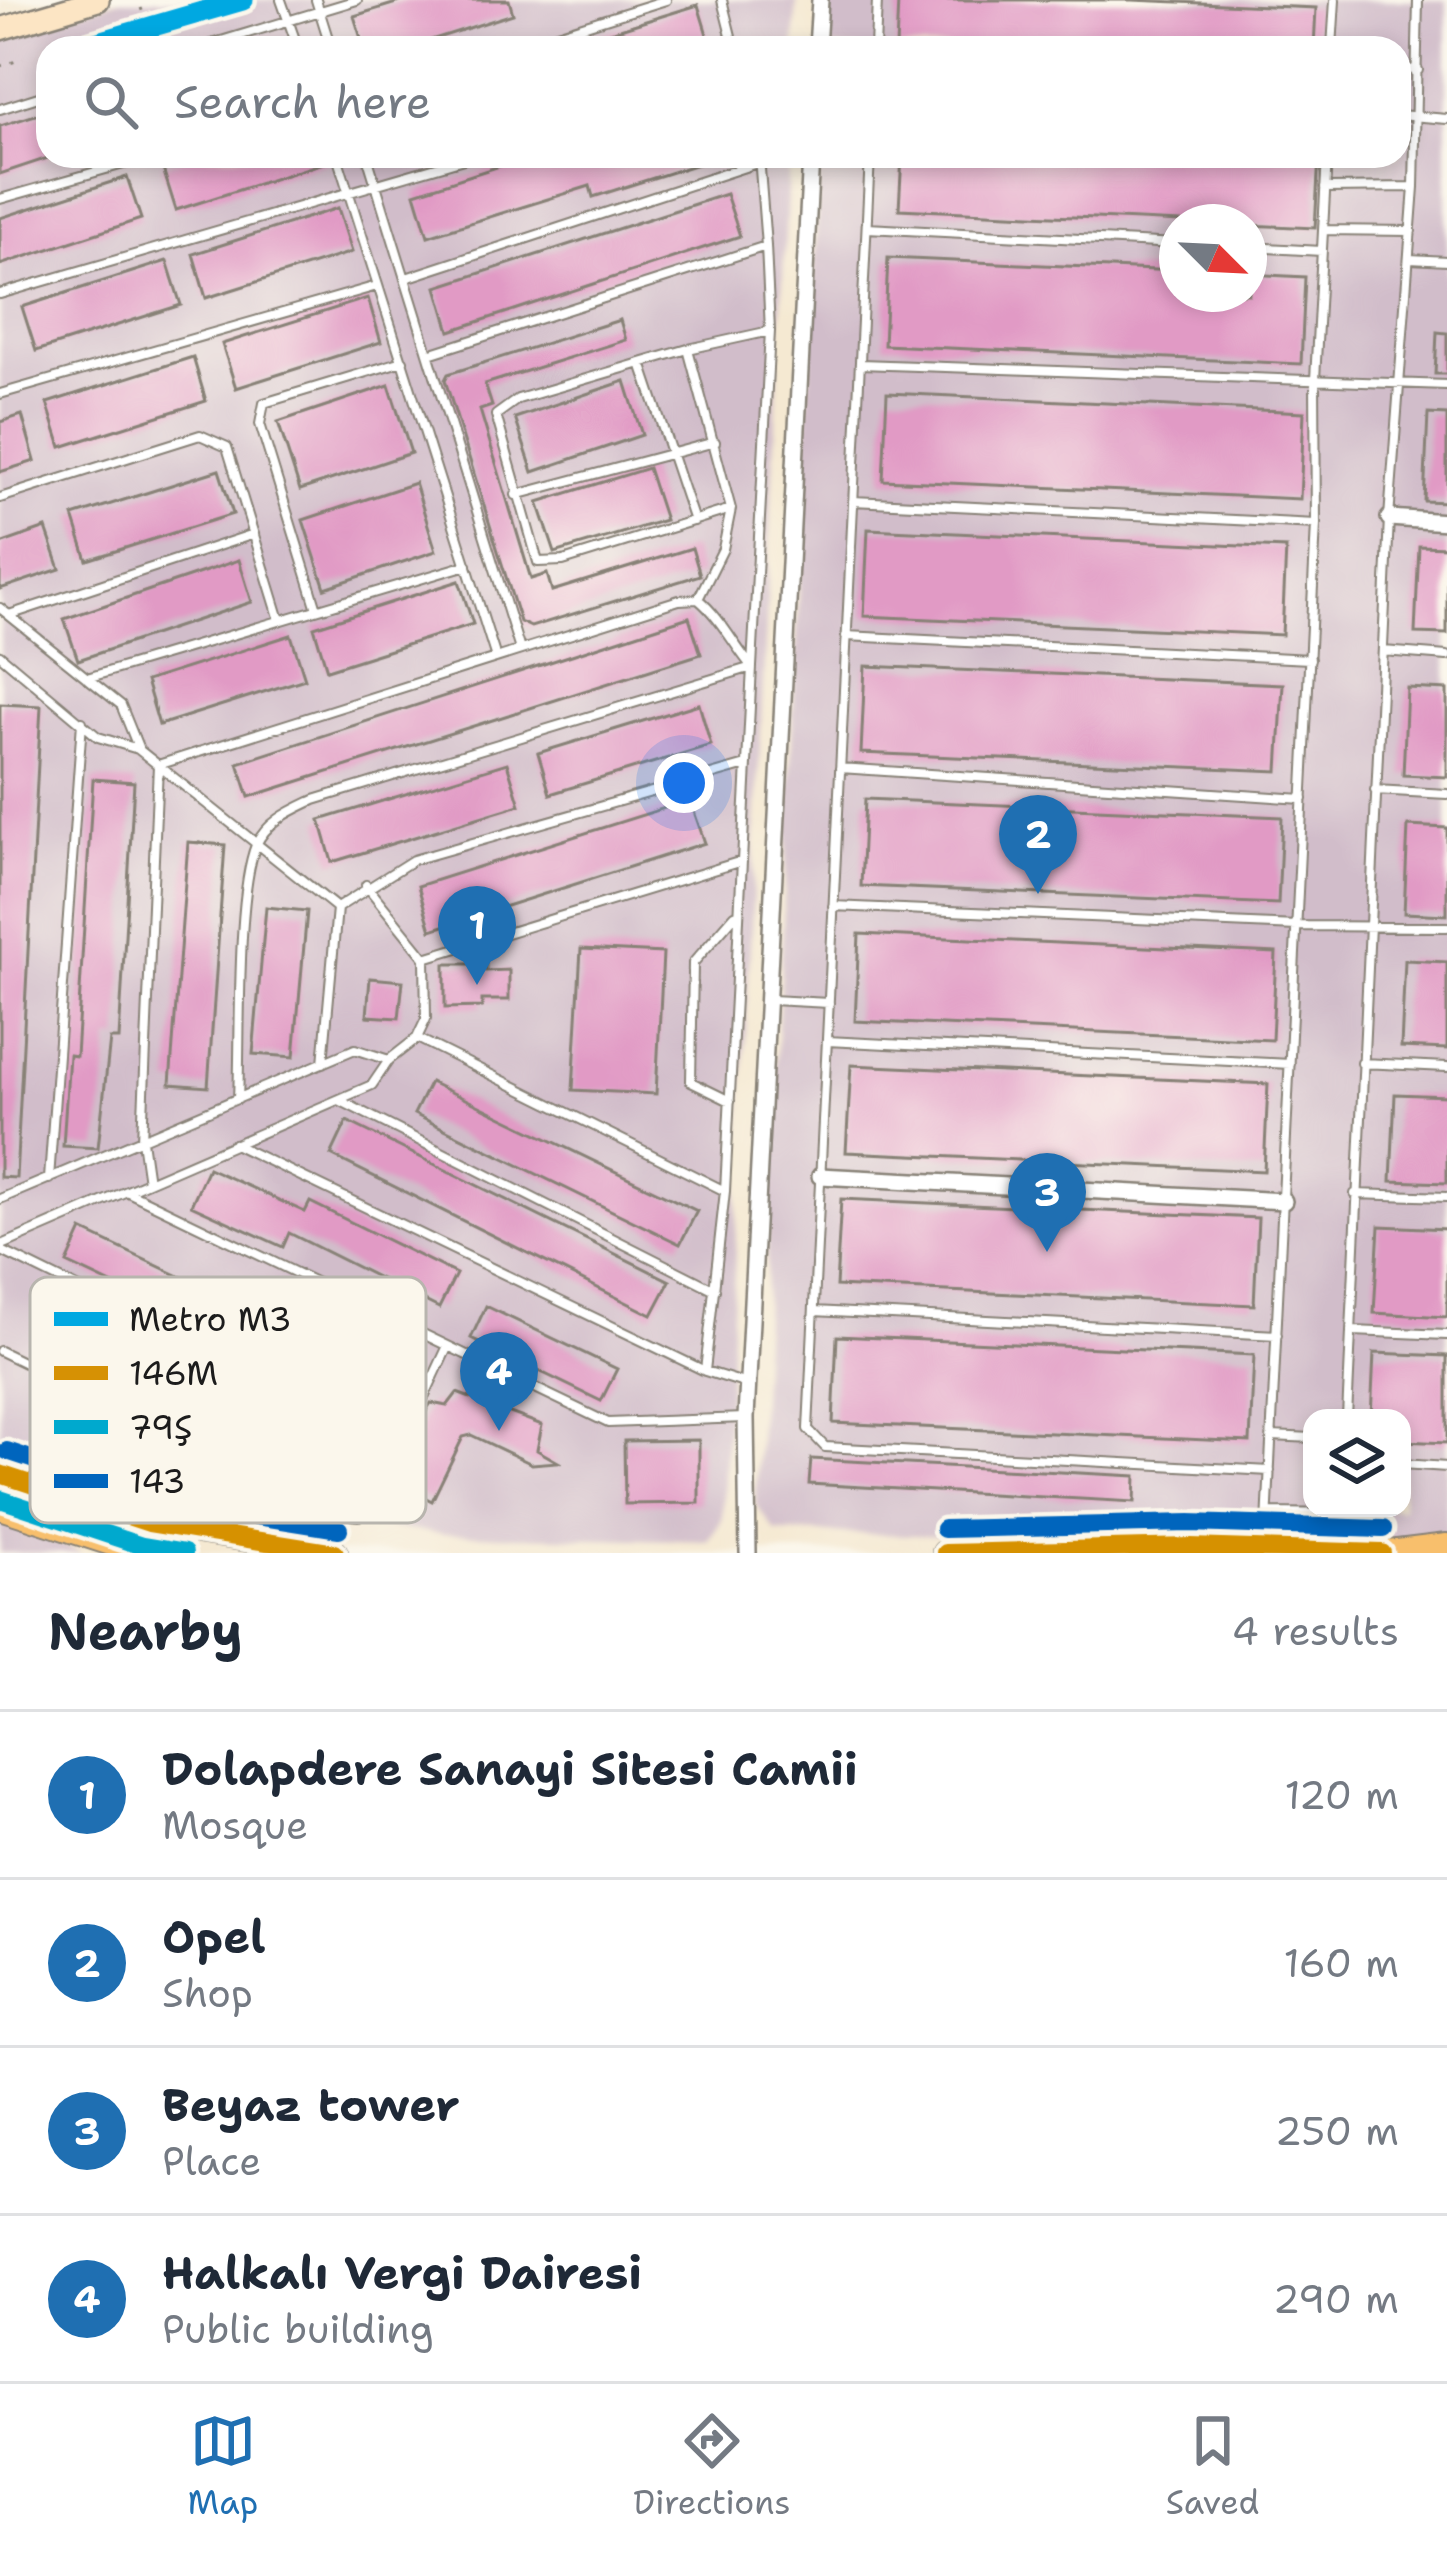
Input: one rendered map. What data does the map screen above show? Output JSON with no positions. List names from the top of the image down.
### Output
{
  "lines": [
    "metro line M3",
    "transit line 143",
    "transit line 146M",
    "transit line 79Ş"
  ],
  "legend": [
    "Metro M3",
    "146M",
    "79Ş",
    "143"
  ],
  "north": "bottom right",
  "page": {
    "search": "Search here",
    "pins": [
      "2",
      "1",
      "3",
      "4"
    ],
    "heading": ["Nearby", "4 results"],
    "list": [
      {
        "mark": "1",
        "name": "Dolapdere Sanayi Sitesi Camii",
        "note": "Mosque",
        "value": "120 m"
      },
      {
        "mark": "2",
        "name": "Opel",
        "note": "Shop",
        "value": "160 m"
      },
      {
        "mark": "3",
        "name": "Beyaz tower",
        "note": "Place",
        "value": "250 m"
      },
      {
        "mark": "4",
        "name": "Halkalı Vergi Dairesi",
        "note": "Public building",
        "value": "290 m"
      }
    ],
    "nav": ["Map", "Directions", "Saved"]
  }
}
